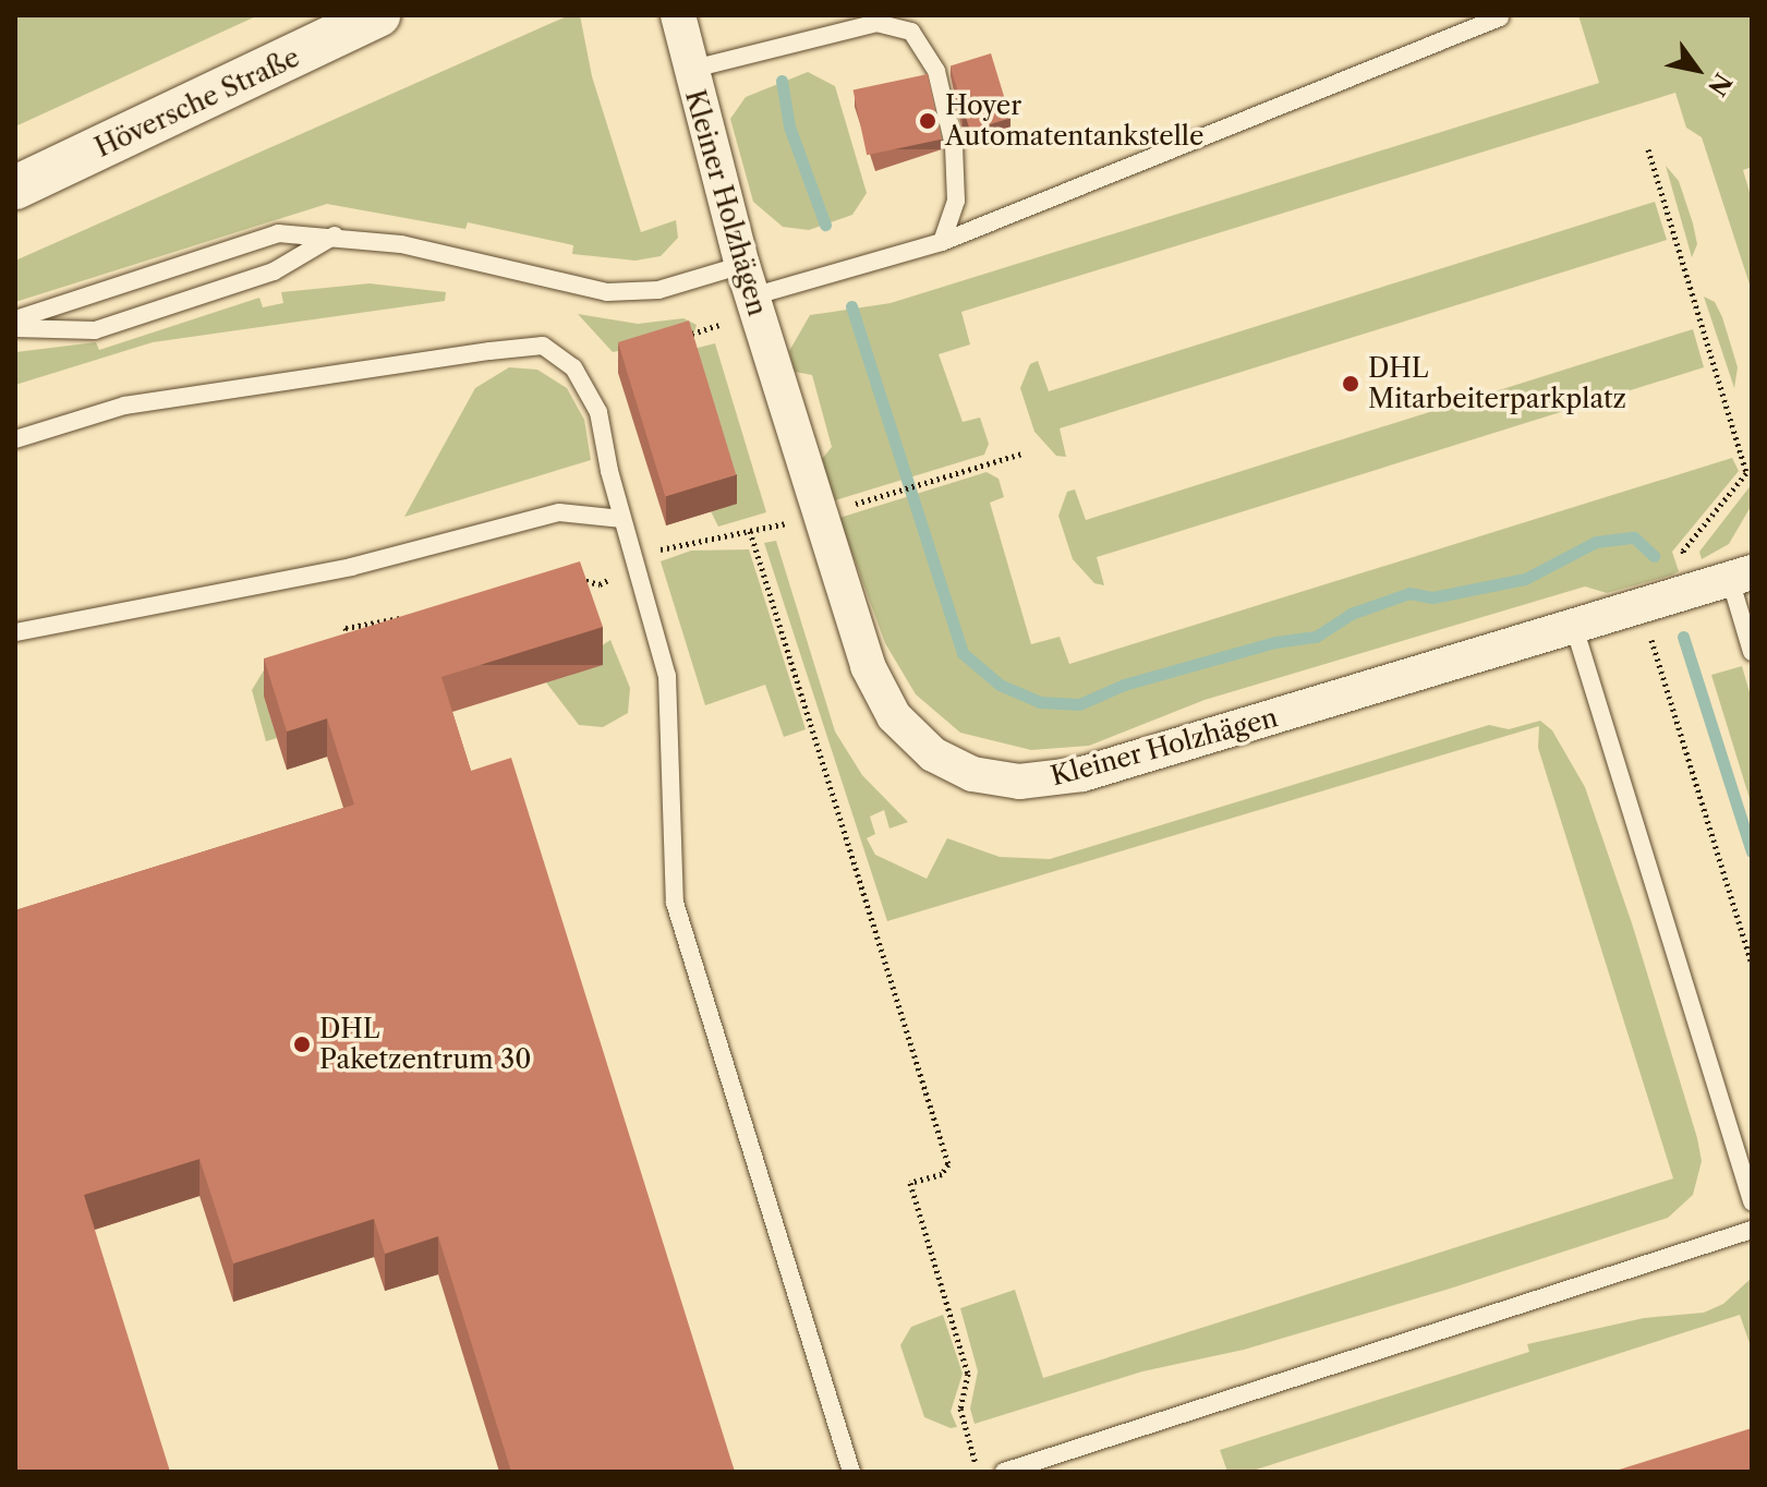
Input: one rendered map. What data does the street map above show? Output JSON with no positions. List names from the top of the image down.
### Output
{
  "streets": {
    "street": ["Höversche Straße", "Kleiner Holzhägen"]
  },
  "places": ["Hoyer Automatentankstelle", "DHL Mitarbeiterparkplatz", "DHL Paketzentrum 30"],
  "north": "bottom right"
}
